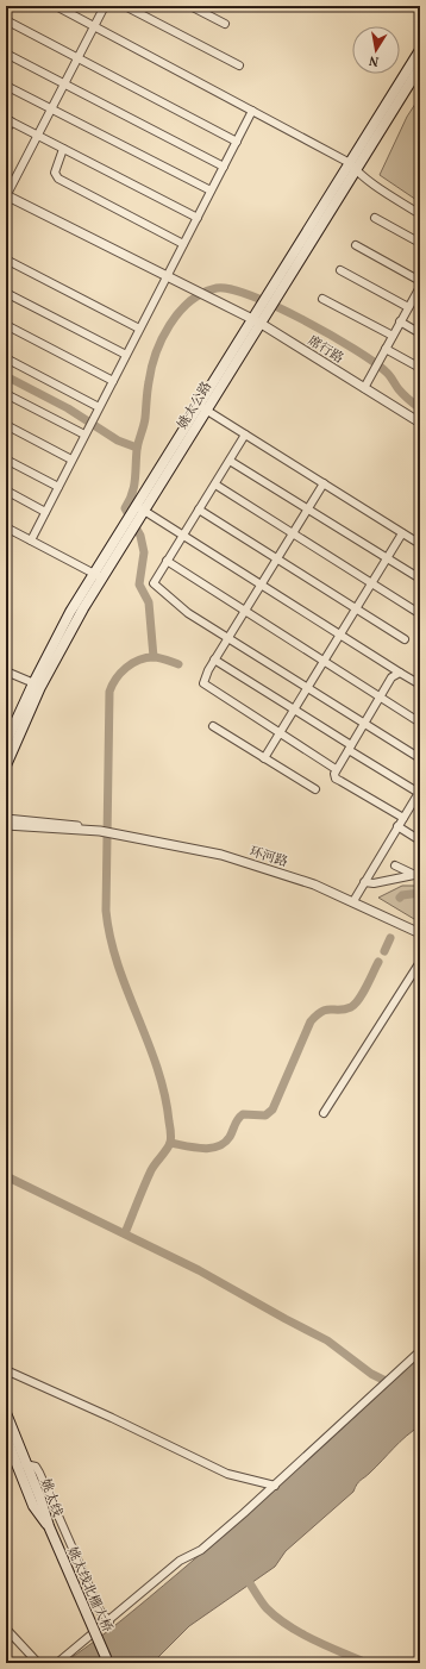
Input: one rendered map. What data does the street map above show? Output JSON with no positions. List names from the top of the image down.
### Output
{
  "streets": {
    "main road": ["姚太公路", "姚太线", "姚太线北栅大桥"],
    "street": ["席行路", "环河路"]
  },
  "crossings": [
    ["席行路", "姚太公路"],
    ["姚太线", "姚太线北栅大桥"]
  ],
  "north": "bottom"
}
